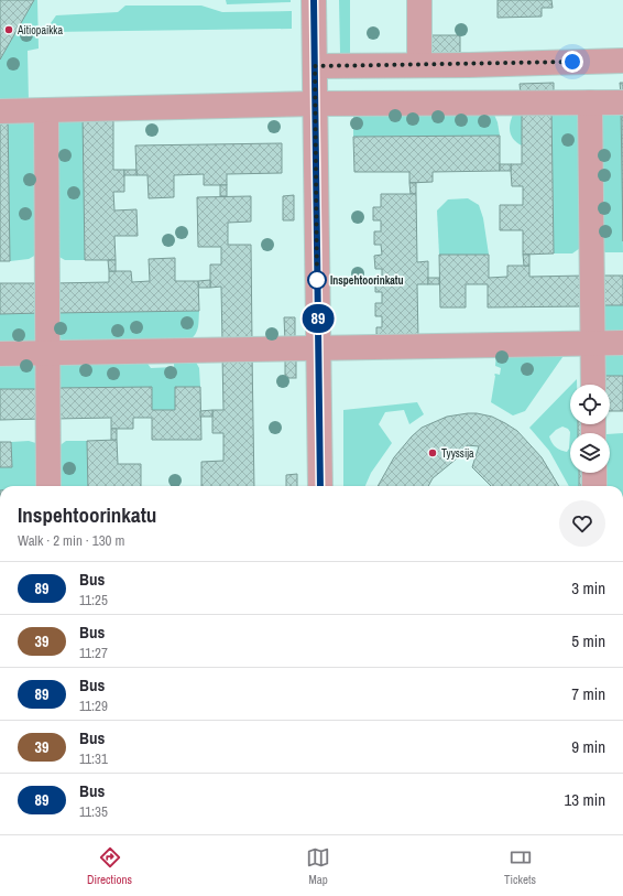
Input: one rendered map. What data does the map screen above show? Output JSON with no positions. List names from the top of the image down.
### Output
{
  "places": ["Aitiopaikka", "Inspehtoorinkatu", "Tyyssija"],
  "lines": ["bus line 89"],
  "page": {
    "on_map": "89",
    "heading": ["Inspehtoorinkatu", "Walk · 2 min · 130 m"],
    "list": [
      {
        "mark": "89",
        "name": "Bus",
        "note": "11:25",
        "value": "3 min"
      },
      {
        "mark": "39",
        "name": "Bus",
        "note": "11:27",
        "value": "5 min"
      },
      {
        "mark": "89",
        "name": "Bus",
        "note": "11:29",
        "value": "7 min"
      },
      {
        "mark": "39",
        "name": "Bus",
        "note": "11:31",
        "value": "9 min"
      },
      {
        "mark": "89",
        "name": "Bus",
        "note": "11:35",
        "value": "13 min"
      }
    ],
    "tabs": ["Directions", "Map", "Tickets"]
  }
}
